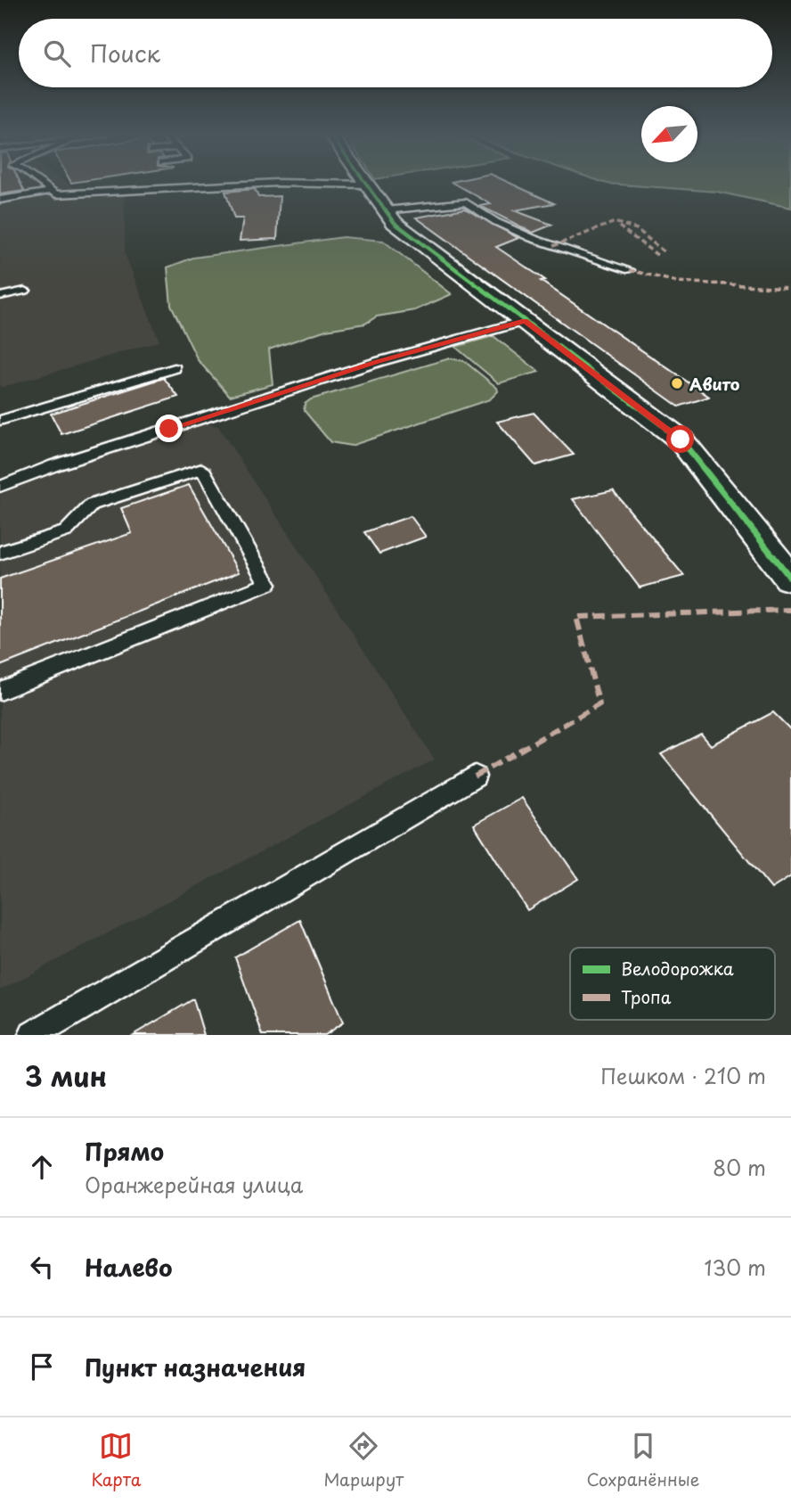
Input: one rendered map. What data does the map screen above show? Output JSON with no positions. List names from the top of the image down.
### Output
{
  "places": ["Авито"],
  "legend": ["Велодорожка", "Тропа"],
  "north": "bottom left",
  "page": {
    "search": "Поиск",
    "heading": ["3 мин", "Пешком · 210 m"],
    "list": [
      ["Прямо", "Оранжерейная улица", "80 m"],
      ["Налево", "130 m"],
      "Пункт назначения"
    ],
    "nav": ["Карта", "Маршрут", "Сохранённые"]
  }
}
